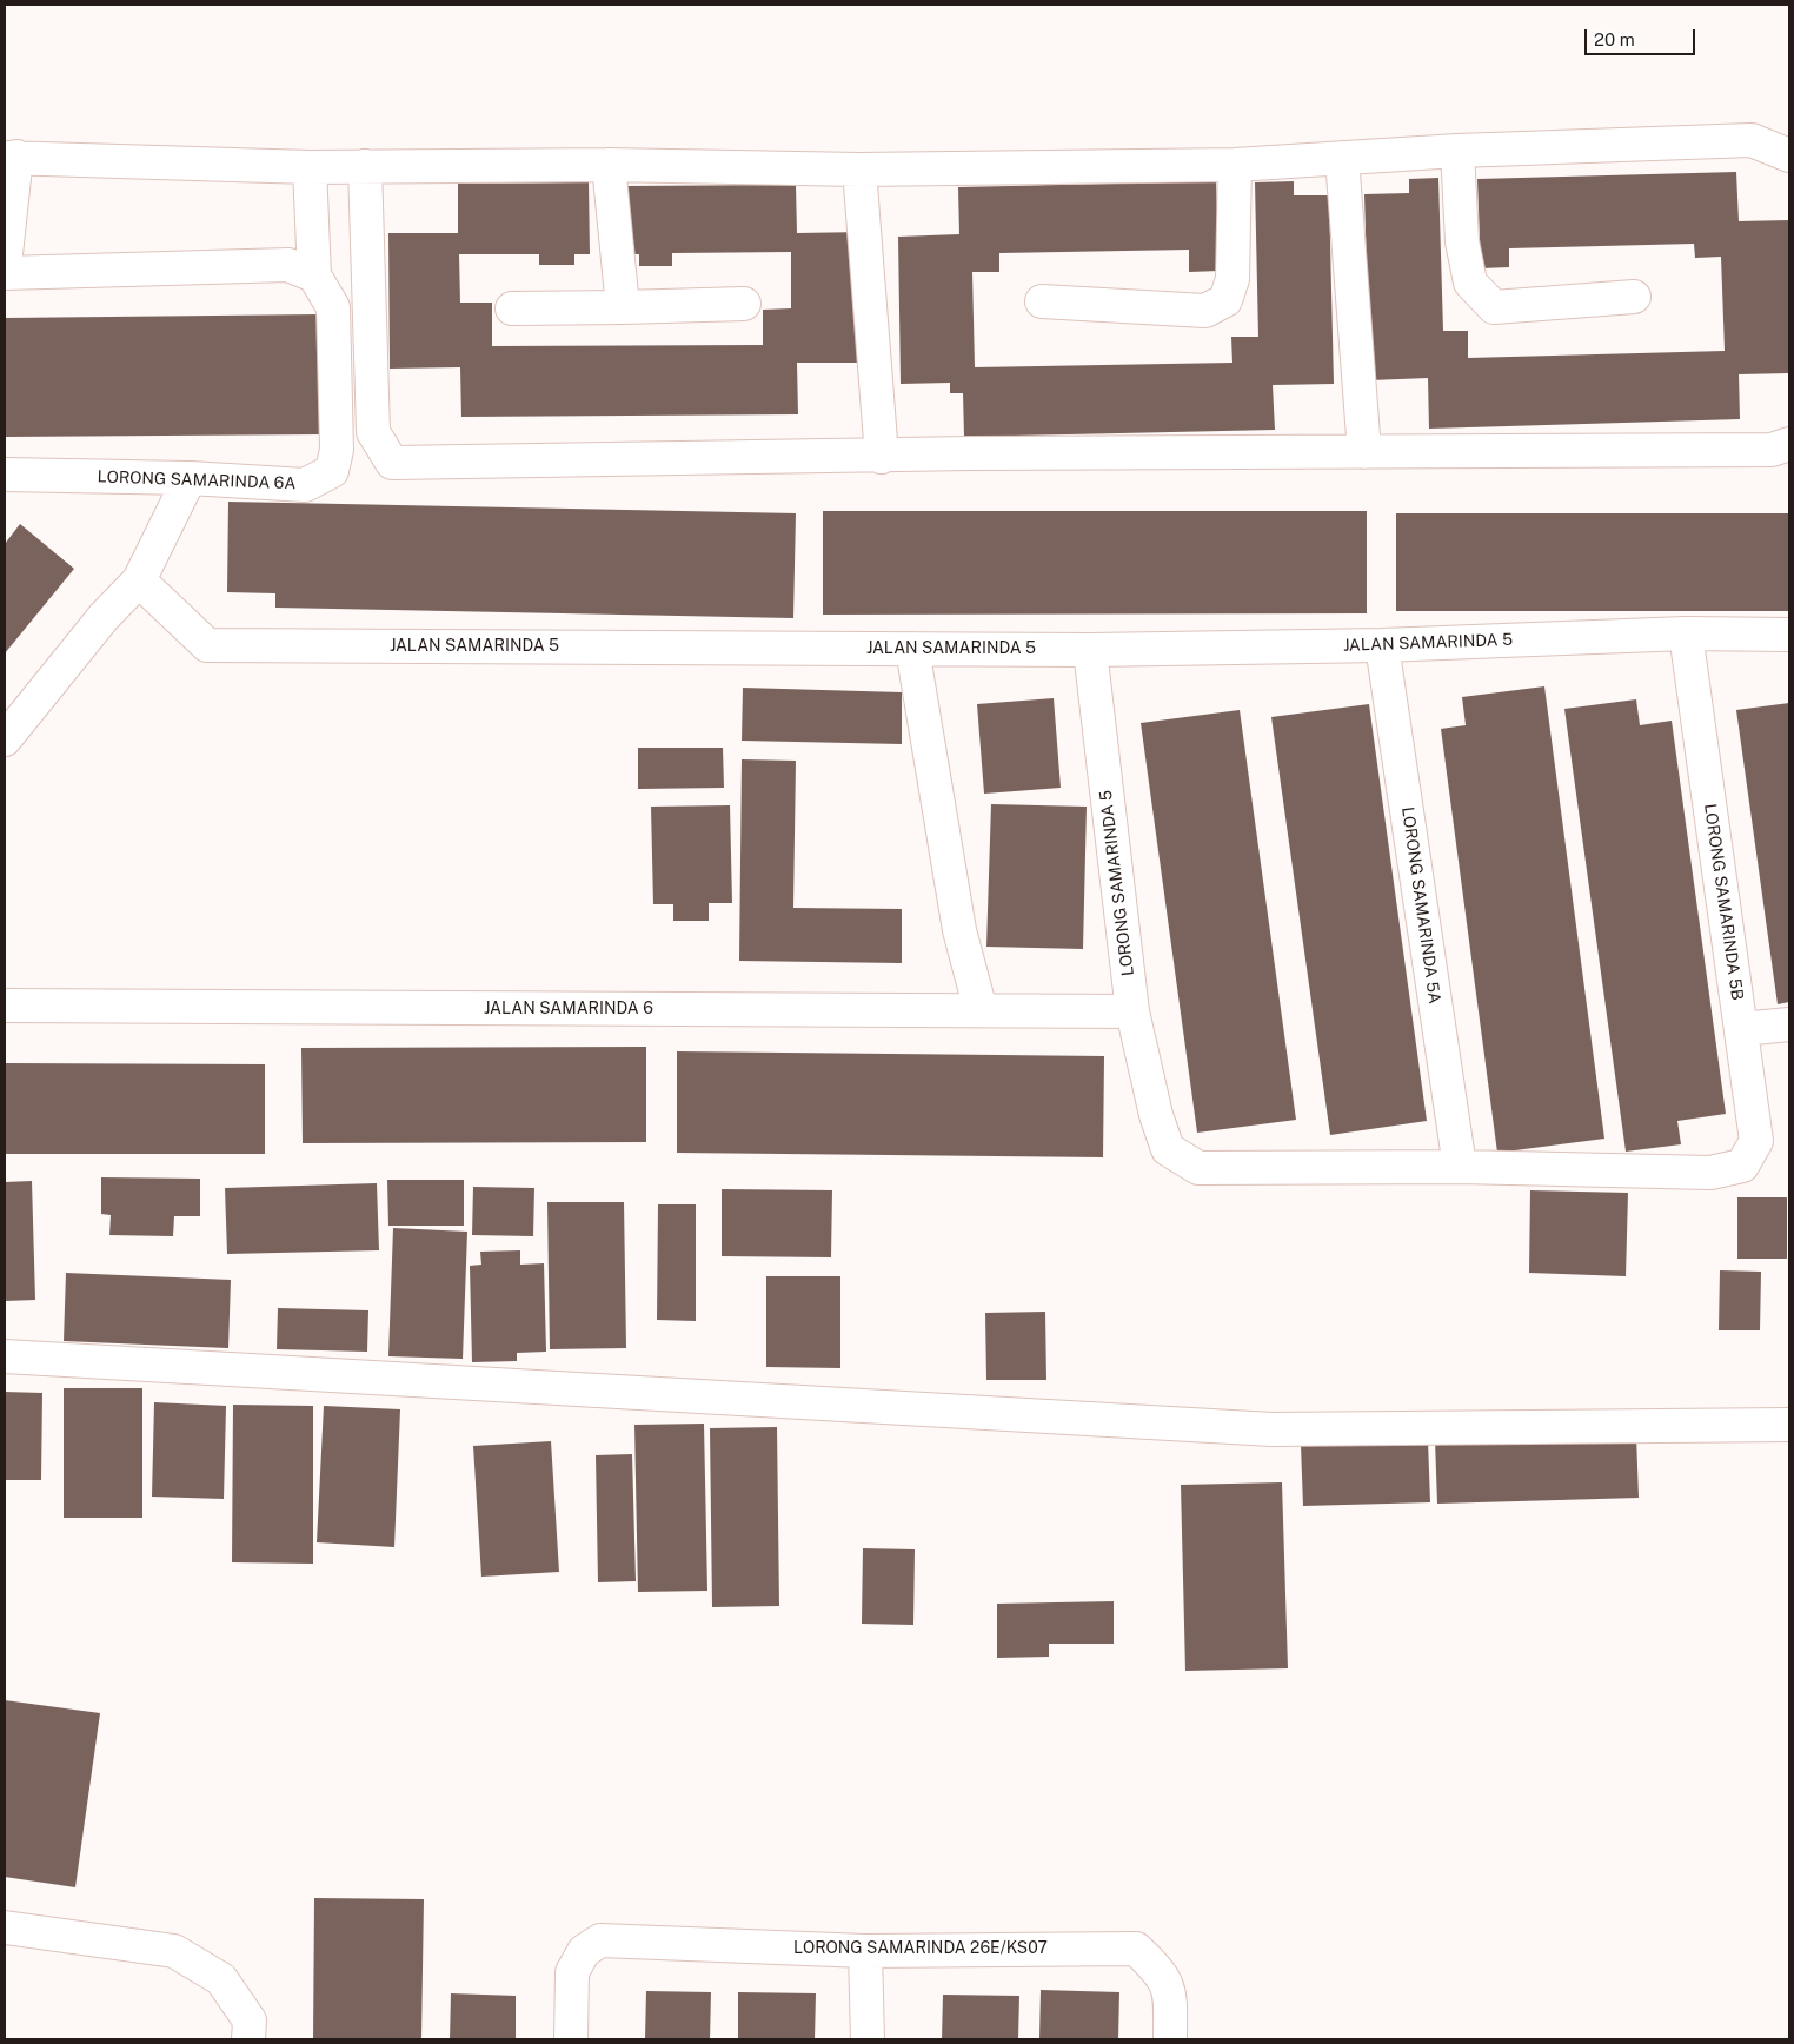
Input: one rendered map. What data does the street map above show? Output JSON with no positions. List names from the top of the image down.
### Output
{
  "streets": {
    "street": [
      "LORONG SAMARINDA 6A",
      "JALAN SAMARINDA 5",
      "LORONG SAMARINDA 5",
      "LORONG SAMARINDA 5B",
      "LORONG SAMARINDA 5A",
      "JALAN SAMARINDA 6",
      "LORONG SAMARINDA 26E/KS07"
    ]
  },
  "crossings": [
    ["JALAN SAMARINDA 5", "LORONG SAMARINDA 5"],
    ["JALAN SAMARINDA 5", "LORONG SAMARINDA 5B"],
    ["JALAN SAMARINDA 5", "LORONG SAMARINDA 5A"],
    ["LORONG SAMARINDA 5", "LORONG SAMARINDA 5B"],
    ["LORONG SAMARINDA 5", "LORONG SAMARINDA 5A"],
    ["LORONG SAMARINDA 5", "JALAN SAMARINDA 6"]
  ],
  "scale_bar": "20 m"
}
